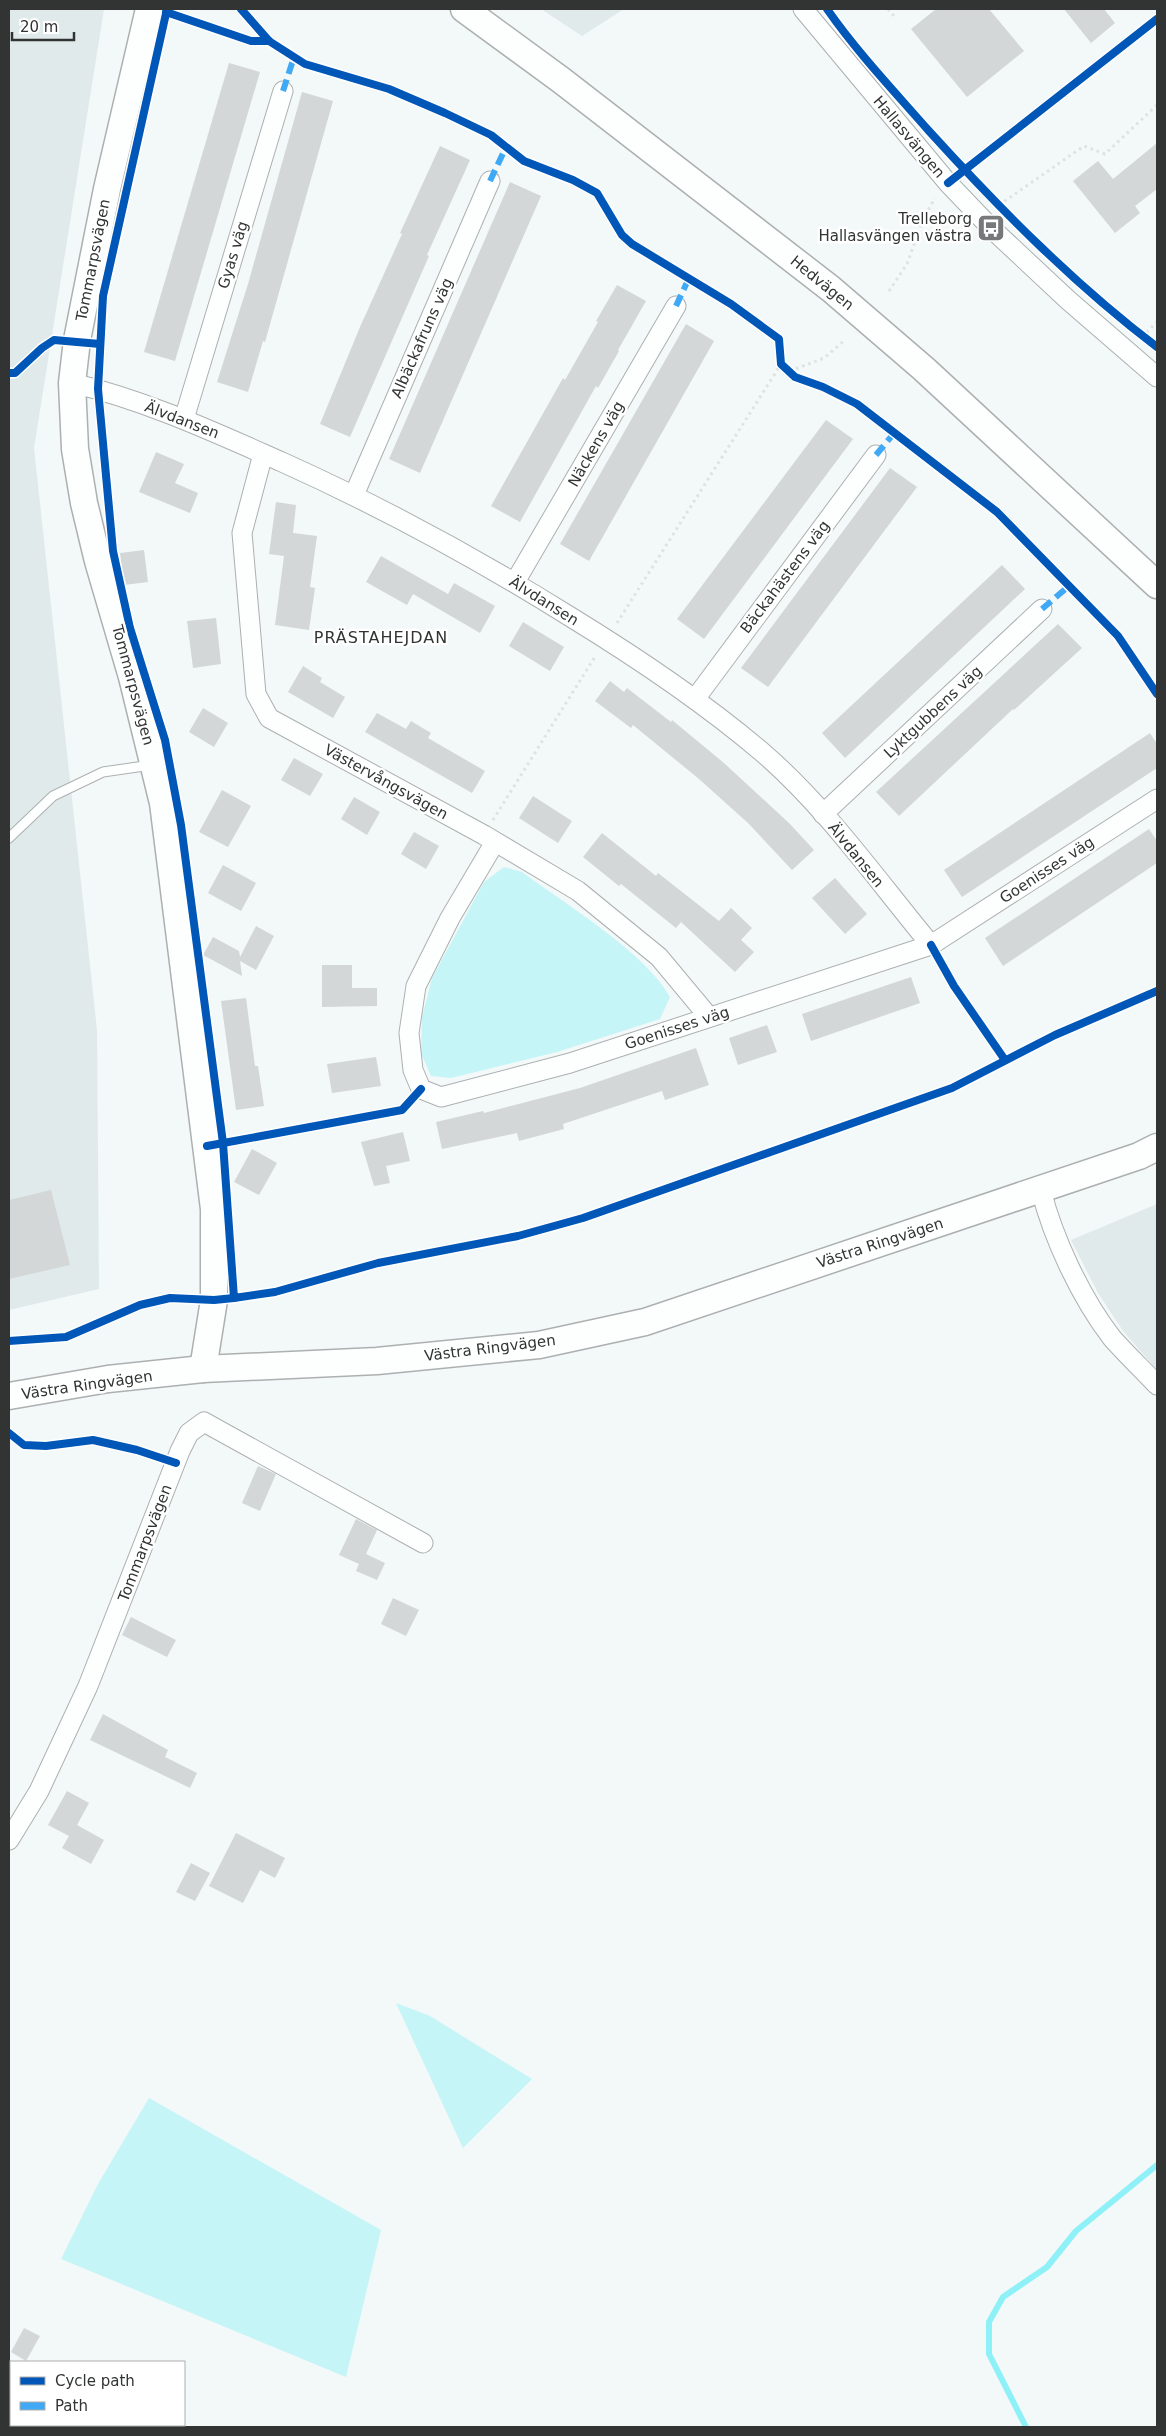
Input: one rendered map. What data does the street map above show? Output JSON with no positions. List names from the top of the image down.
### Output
{
  "streets": {
    "main road": ["Tommarpsvägen", "Hedvägen", "Västra Ringvägen"],
    "street": [
      "Hallasvängen",
      "Gyas väg",
      "Albäckafruns väg",
      "Älvdansen",
      "Näckens väg",
      "Bäckahästens väg",
      "Lyktgubbens väg",
      "Västervångsvägen",
      "Goenisses väg"
    ]
  },
  "crossings": [
    ["Gyas väg", "Älvdansen"],
    ["Tommarpsvägen", "Älvdansen"],
    ["Tommarpsvägen", "Västra Ringvägen"],
    ["Albäckafruns väg", "Älvdansen"],
    ["Älvdansen", "Näckens väg"],
    ["Älvdansen", "Bäckahästens väg"],
    ["Älvdansen", "Lyktgubbens väg"],
    ["Älvdansen", "Västervångsvägen"],
    ["Älvdansen", "Goenisses väg"],
    ["Västervångsvägen", "Goenisses väg"]
  ],
  "districts": ["PRÄSTAHEJDAN"],
  "places": {
    "bus stop": ["Trelleborg Hallasvängen västra"]
  },
  "legend": ["Cycle path", "Path"],
  "scale_bar": "20 m"
}
